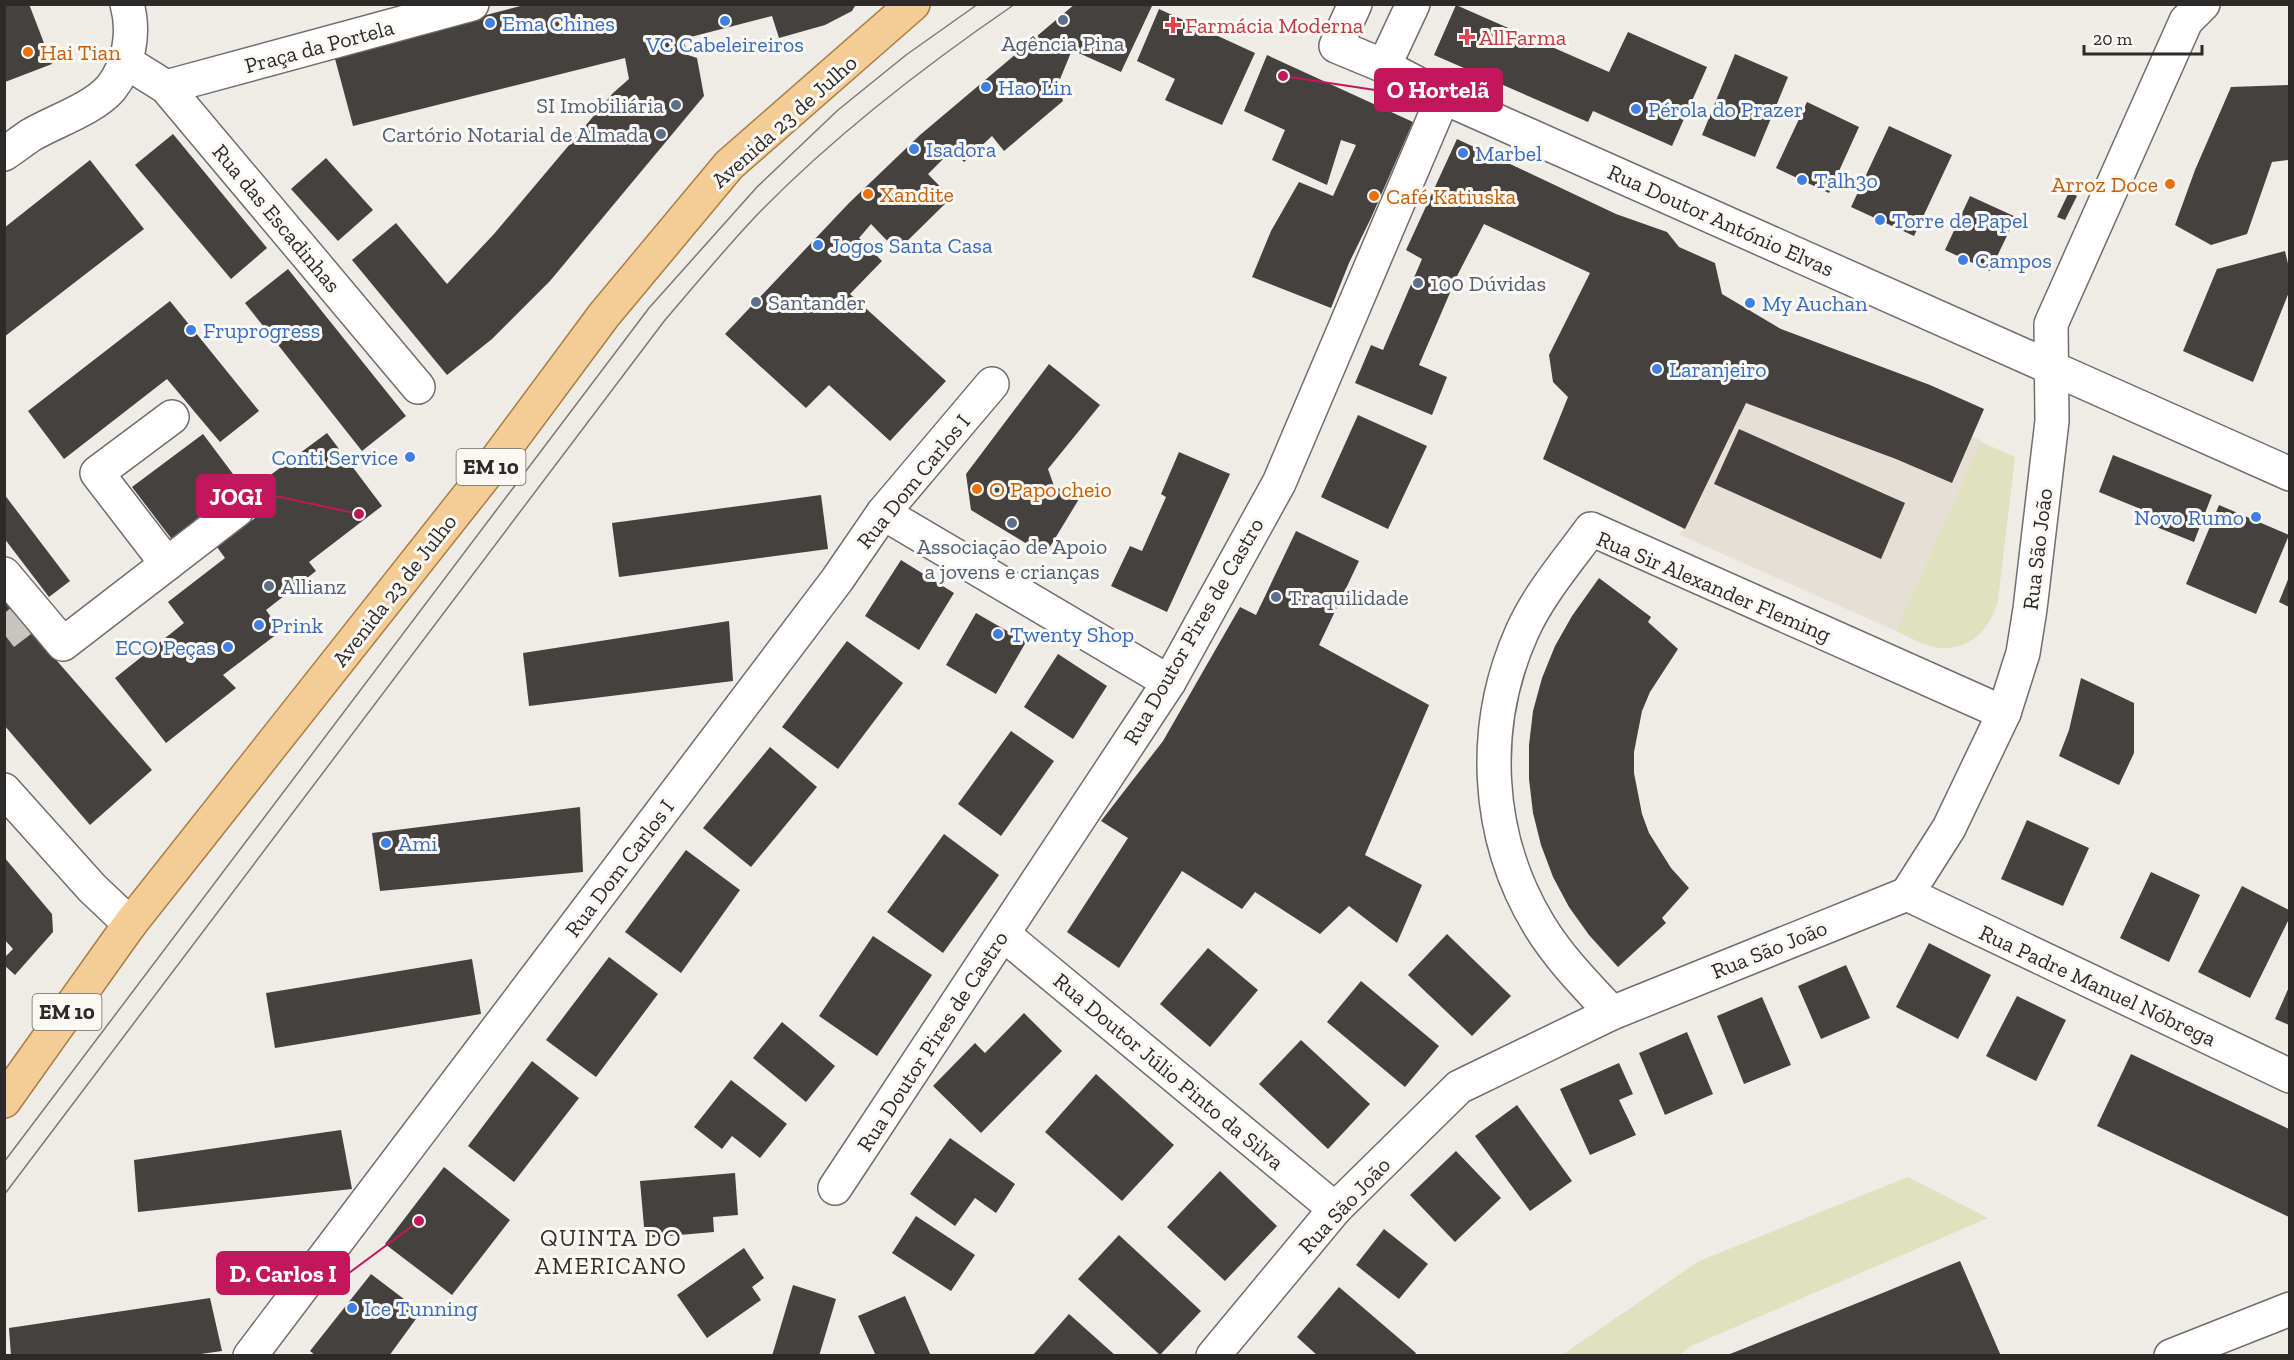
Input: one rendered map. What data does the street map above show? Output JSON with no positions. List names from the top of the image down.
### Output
{
  "streets": {
    "main road": ["Avenida 23 de Julho", "EM 10"],
    "street": [
      "Praça da Portela",
      "Rua das Escadinhas",
      "Rua Doutor António Elvas",
      "Rua Dom Carlos I",
      "Rua São João",
      "Rua Sir Alexander Fleming",
      "Rua Doutor Pires de Castro",
      "Rua Padre Manuel Nóbrega",
      "Rua Doutor Júlio Pinto da Silva"
    ]
  },
  "crossings": [
    ["Praça da Portela", "Rua das Escadinhas"],
    ["Rua Doutor António Elvas", "Rua São João"],
    ["Rua Doutor António Elvas", "Rua Doutor Pires de Castro"],
    ["Rua São João", "Rua Sir Alexander Fleming"],
    ["Rua São João", "Rua Padre Manuel Nóbrega"],
    ["Rua São João", "Rua Doutor Júlio Pinto da Silva"],
    ["Rua Doutor Pires de Castro", "Rua Doutor Júlio Pinto da Silva"]
  ],
  "districts": ["QUINTA DO AMERICANO"],
  "places": {
    "other": [
      "Agência Pina",
      "VC Cabeleireiros",
      "Ema Chines",
      "Hai Tian",
      "O Hortelã",
      "Hao Lin",
      "SI Imobiliária",
      "Pérola do Prazer",
      "Cartório Notarial de Almada",
      "Isadora",
      "Marbel",
      "Talh3o",
      "Arroz Doce",
      "Xandite",
      "Café Katiuska",
      "Torre de Papel",
      "Jogos Santa Casa",
      "Campos",
      "100 Dúvidas",
      "Santander",
      "My Auchan",
      "Fruprogress",
      "Laranjeiro",
      "Conti Service",
      "O Papo cheio",
      "JOGI",
      "Novo Rumo",
      "Associação de Apoio a jovens e crianças",
      "Allianz",
      "Traquilidade",
      "Prink",
      "Twenty Shop",
      "ECO Peças",
      "Ami",
      "D. Carlos I",
      "Ice Tunning"
    ],
    "health": ["Farmácia Moderna", "AllFarma"]
  },
  "scale_bar": "20 m"
}
